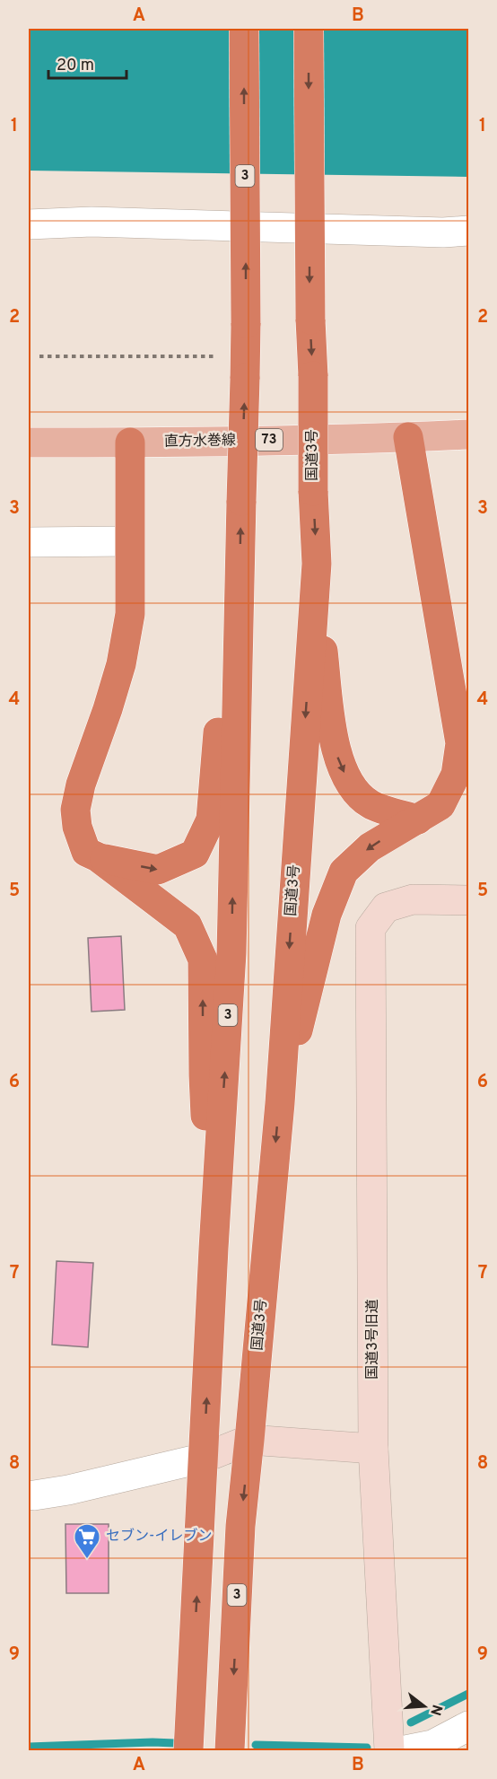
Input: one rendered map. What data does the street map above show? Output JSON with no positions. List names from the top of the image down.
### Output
{
  "streets": {
    "highway": ["3", "国道3号"],
    "main road": ["73", "直方水巻線"],
    "street": ["国道3号旧道"]
  },
  "places": {
    "supermarket": ["セブン-イレブン"]
  },
  "scale_bar": "20 m",
  "north": "right",
  "grid": {
    "columns": ["A", "B"],
    "rows": [
      "1",
      "2",
      "3",
      "4",
      "5",
      "6",
      "7",
      "8",
      "9"
    ]
  }
}
